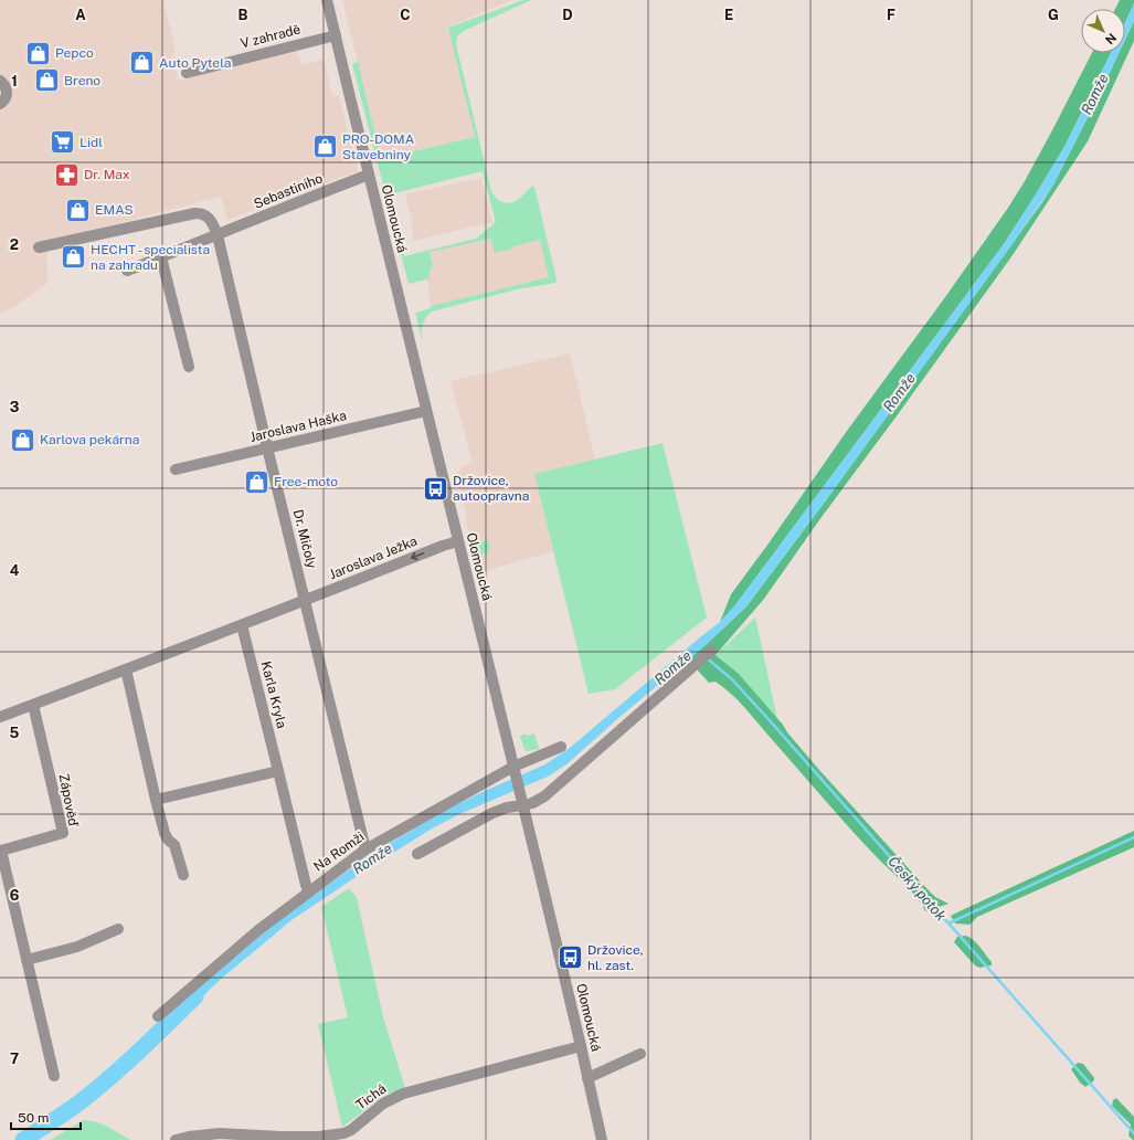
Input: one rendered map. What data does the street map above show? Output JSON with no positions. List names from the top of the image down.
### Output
{
  "streets": {
    "street": [
      "V zahradě",
      "Sebastiniho",
      "Olomoucká",
      "Jaroslava Haška",
      "Dr. Mičoly",
      "Jaroslava Ježka",
      "Karla Kryla",
      "Zápověď",
      "Na Romži",
      "Tichá"
    ]
  },
  "crossings": [
    ["V zahradě", "Olomoucká"],
    ["Sebastiniho", "Olomoucká"],
    ["Sebastiniho", "Dr. Mičoly"],
    ["Olomoucká", "Jaroslava Haška"],
    ["Olomoucká", "Jaroslava Ježka"],
    ["Olomoucká", "Na Romži"],
    ["Olomoucká", "Tichá"],
    ["Jaroslava Haška", "Dr. Mičoly"],
    ["Dr. Mičoly", "Jaroslava Ježka"],
    ["Dr. Mičoly", "Na Romži"],
    ["Jaroslava Ježka", "Karla Kryla"],
    ["Jaroslava Ježka", "Zápověď"],
    ["Karla Kryla", "Na Romži"]
  ],
  "water": ["Romže", "Český potok"],
  "places": {
    "shop": [
      "Pepco",
      "Auto Pytela",
      "Breno",
      "PRO-DOMA Stavebniny",
      "EMAS",
      "HECHT - specialista na zahradu",
      "Karlova pekárna",
      "Free-moto"
    ],
    "supermarket": ["Lidl"],
    "pharmacy": ["Dr. Max"],
    "bus stop": ["Držovice, autoopravna", "Držovice, hl. zast."]
  },
  "scale_bar": "50 m",
  "north": "bottom right",
  "grid": {
    "columns": [
      "A",
      "B",
      "C",
      "D",
      "E",
      "F",
      "G"
    ],
    "rows": [
      "1",
      "2",
      "3",
      "4",
      "5",
      "6",
      "7"
    ]
  }
}
